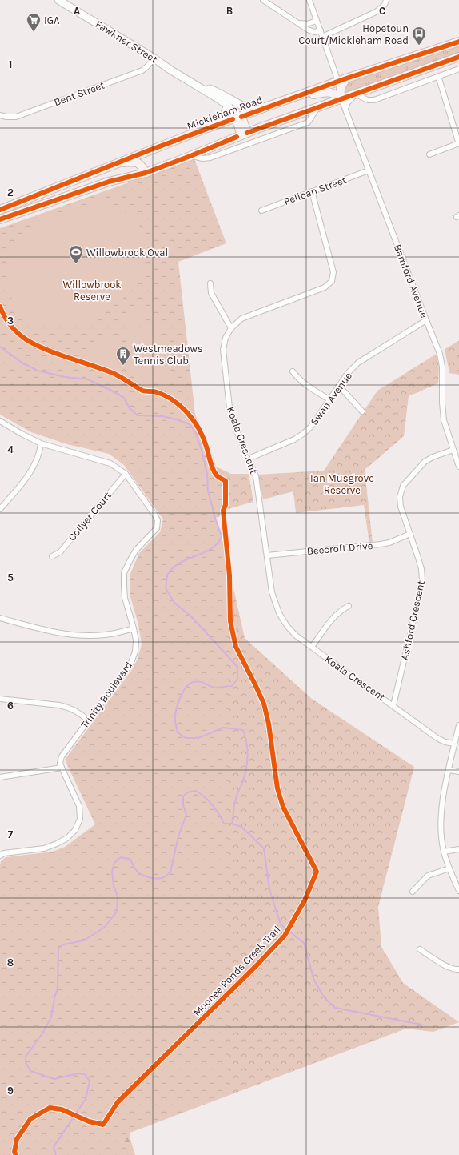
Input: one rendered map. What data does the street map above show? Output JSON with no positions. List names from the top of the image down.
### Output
{
  "streets": {
    "main road": ["Mickleham Road"],
    "street": [
      "Fawkner Street",
      "Bent Street",
      "Pelican Street",
      "Bamford Avenue",
      "Swan Avenue",
      "Koala Crescent",
      "Collyer Court",
      "Beecroft Drive",
      "Ashford Crescent",
      "Trinity Boulevard"
    ],
    "cycle path": ["Moonee Ponds Creek Trail"]
  },
  "crossings": [
    ["Fawkner Street", "Bent Street"],
    ["Fawkner Street", "Mickleham Road"],
    ["Pelican Street", "Bamford Avenue"],
    ["Pelican Street", "Koala Crescent"],
    ["Bamford Avenue", "Swan Avenue"],
    ["Bamford Avenue", "Ashford Crescent"],
    ["Swan Avenue", "Koala Crescent"],
    ["Koala Crescent", "Beecroft Drive"],
    ["Koala Crescent", "Ashford Crescent"],
    ["Collyer Court", "Trinity Boulevard"],
    ["Beecroft Drive", "Ashford Crescent"]
  ],
  "parks": ["Willowbrook Reserve", "Ian Musgrove Reserve"],
  "places": {
    "supermarket": ["IGA"],
    "bus stop": ["Hopetoun Court/Mickleham Road"],
    "sports": ["Willowbrook Oval"],
    "building": ["Westmeadows Tennis Club"]
  },
  "grid": {
    "columns": ["A", "B", "C"],
    "rows": [
      "1",
      "2",
      "3",
      "4",
      "5",
      "6",
      "7",
      "8",
      "9"
    ]
  }
}
